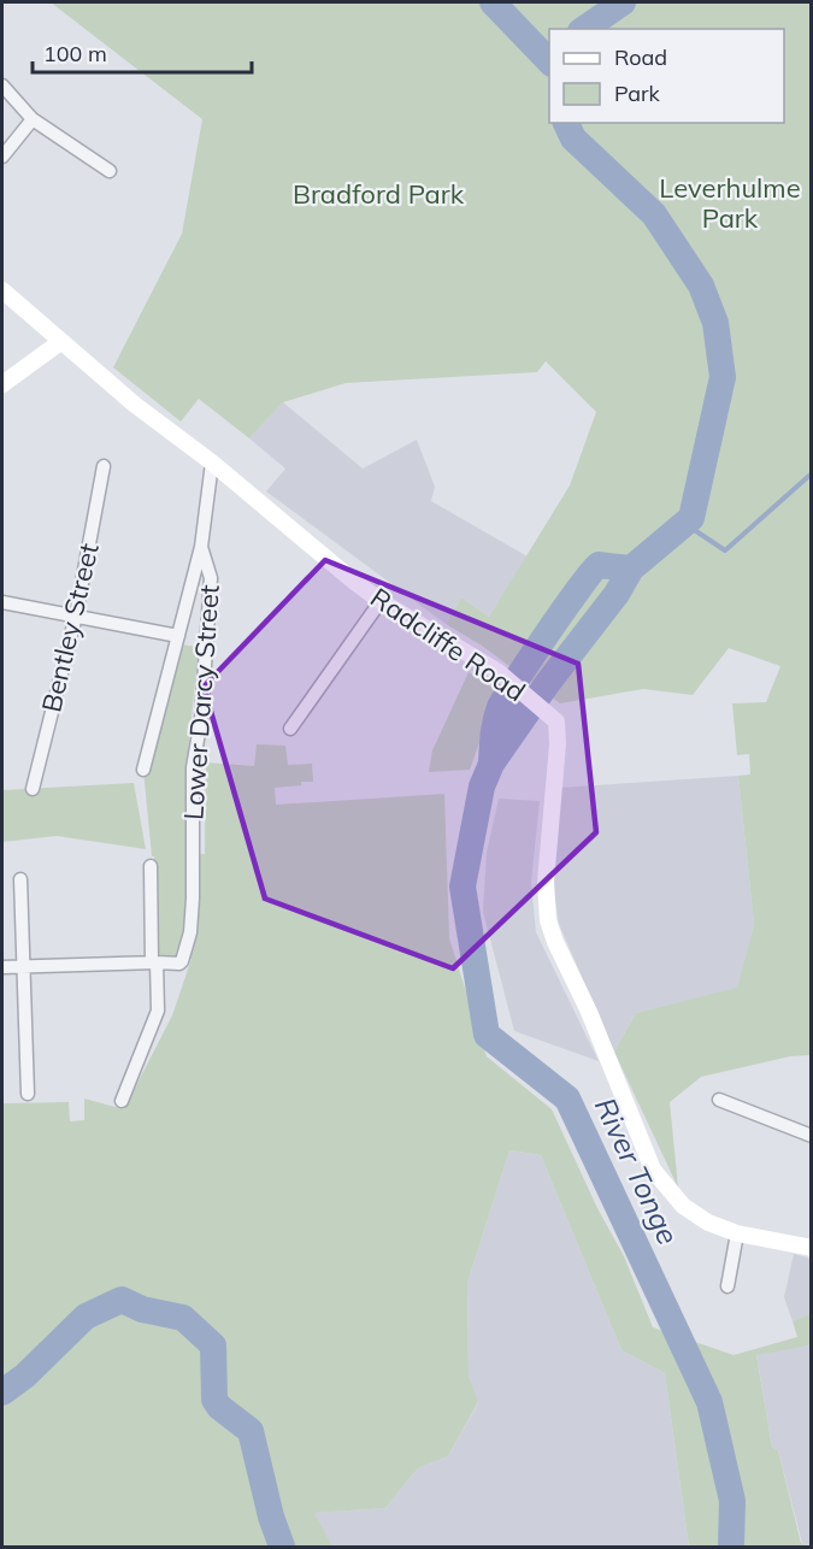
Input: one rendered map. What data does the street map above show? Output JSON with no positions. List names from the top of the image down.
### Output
{
  "streets": {
    "main road": ["Radcliffe Road"],
    "street": ["Bentley Street", "Lower Darcy Street"]
  },
  "water": ["River Tonge"],
  "parks": ["Leverhulme Park", "Bradford Park"],
  "legend": ["Road", "Park"],
  "scale_bar": "100 m"
}
